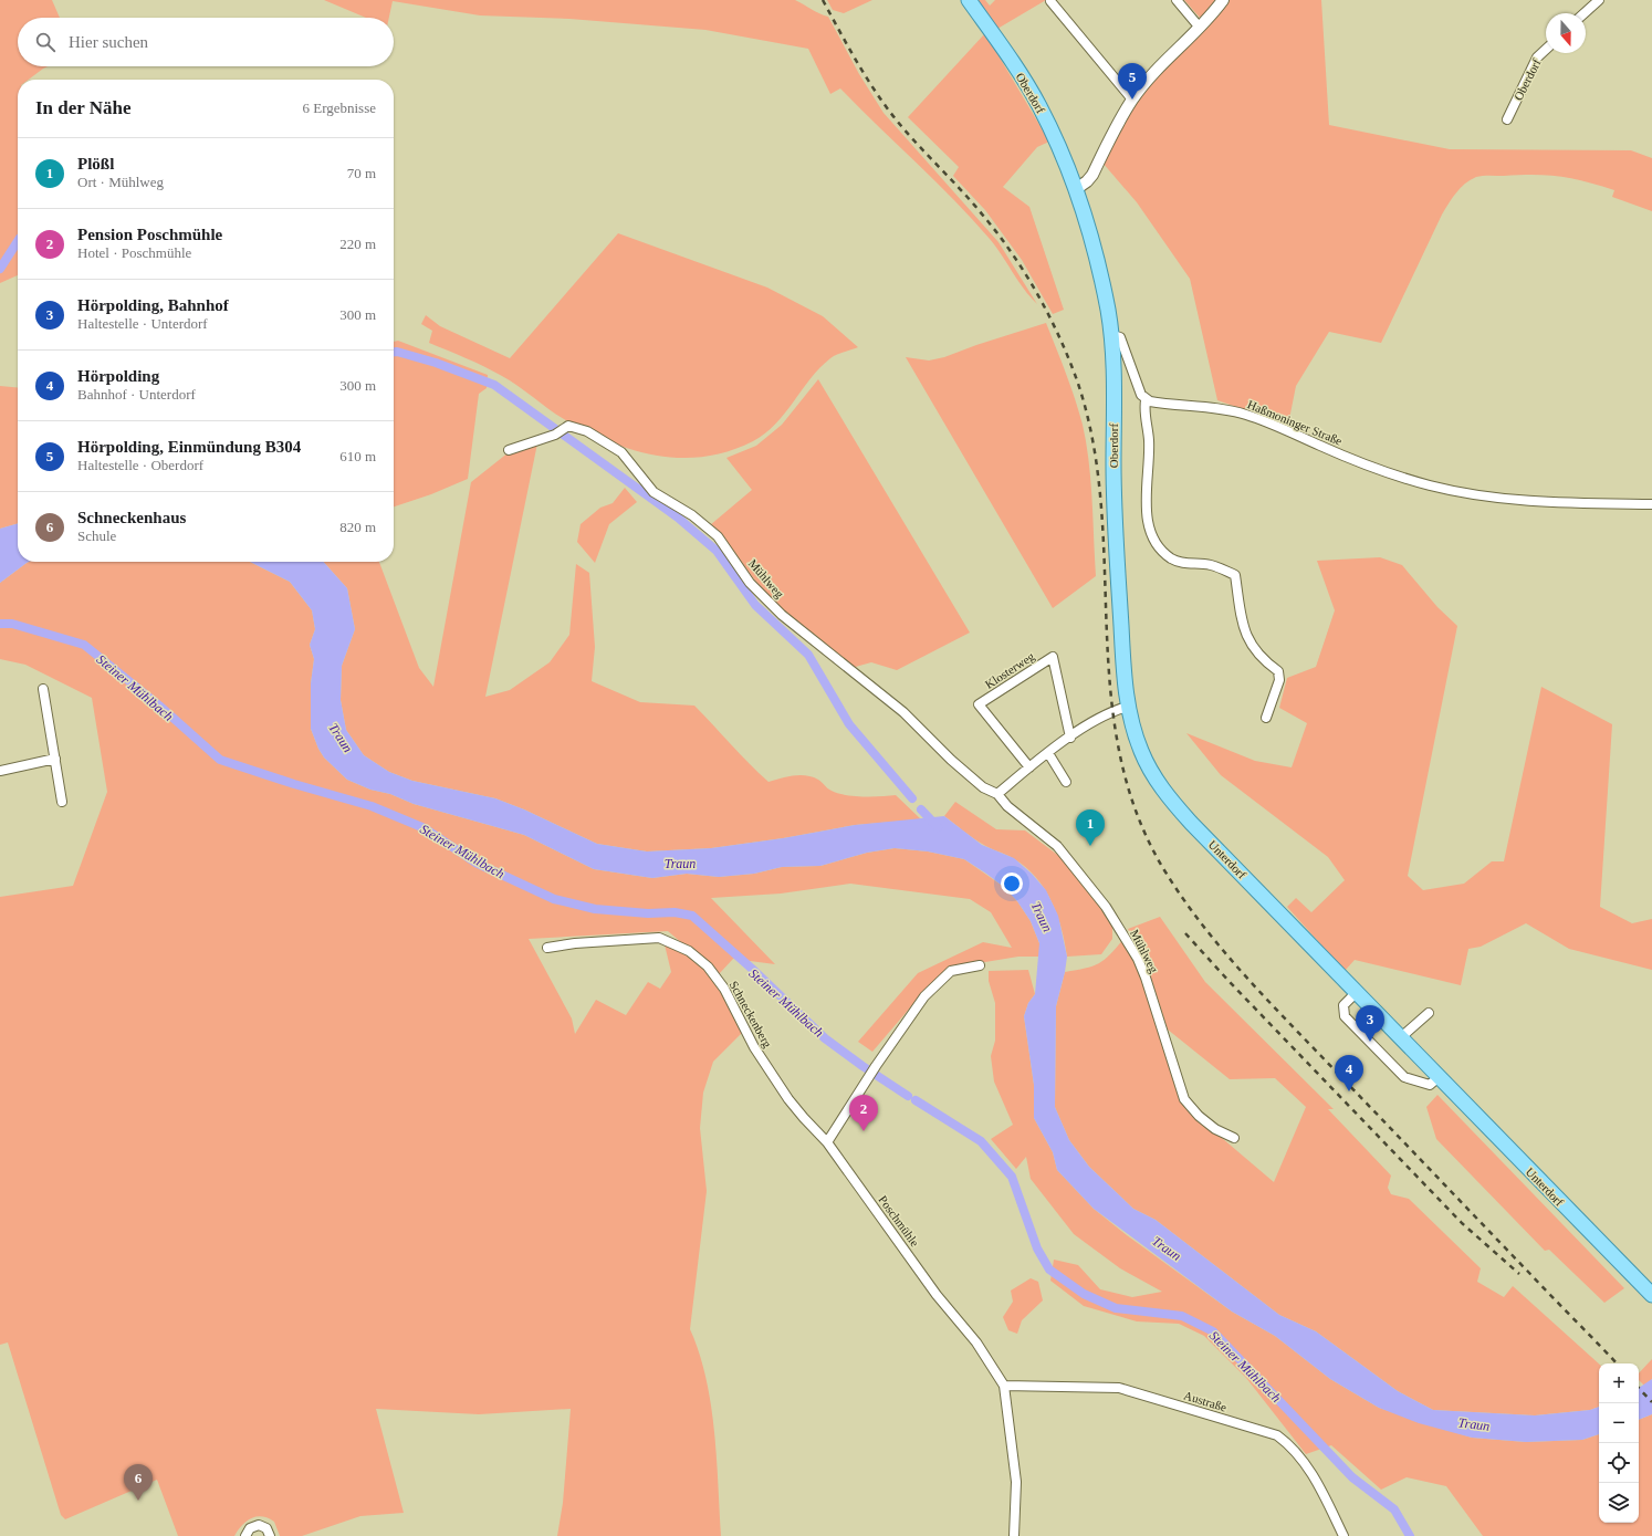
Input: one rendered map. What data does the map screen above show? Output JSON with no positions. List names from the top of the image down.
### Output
{
  "streets": {
    "main road": ["Oberdorf", "Unterdorf"],
    "street": [
      "Haßmoninger Straße",
      "Mühlweg",
      "Klosterweg",
      "Schneckenberg",
      "Poschmühle",
      "Austraße"
    ]
  },
  "crossings": [
    ["Oberdorf", "Unterdorf"],
    ["Schneckenberg", "Poschmühle"],
    ["Poschmühle", "Austraße"]
  ],
  "water": ["Steiner Mühlbach", "Traun"],
  "north": "bottom",
  "page": {
    "search": "Hier suchen",
    "pins": [
      "5",
      "1",
      "3",
      "4",
      "2",
      "6"
    ],
    "heading": ["In der Nähe", "6 Ergebnisse"],
    "list": [
      {
        "mark": "1",
        "name": "Plößl",
        "note": "Ort · Mühlweg",
        "value": "70 m"
      },
      {
        "mark": "2",
        "name": "Pension Poschmühle",
        "note": "Hotel · Poschmühle",
        "value": "220 m"
      },
      {
        "mark": "3",
        "name": "Hörpolding, Bahnhof",
        "note": "Haltestelle · Unterdorf",
        "value": "300 m"
      },
      {
        "mark": "4",
        "name": "Hörpolding",
        "note": "Bahnhof · Unterdorf",
        "value": "300 m"
      },
      {
        "mark": "5",
        "name": "Hörpolding, Einmündung B304",
        "note": "Haltestelle · Oberdorf",
        "value": "610 m"
      },
      {
        "mark": "6",
        "name": "Schneckenhaus",
        "note": "Schule",
        "value": "820 m"
      }
    ],
    "map_buttons": ["+", "−"]
  }
}
